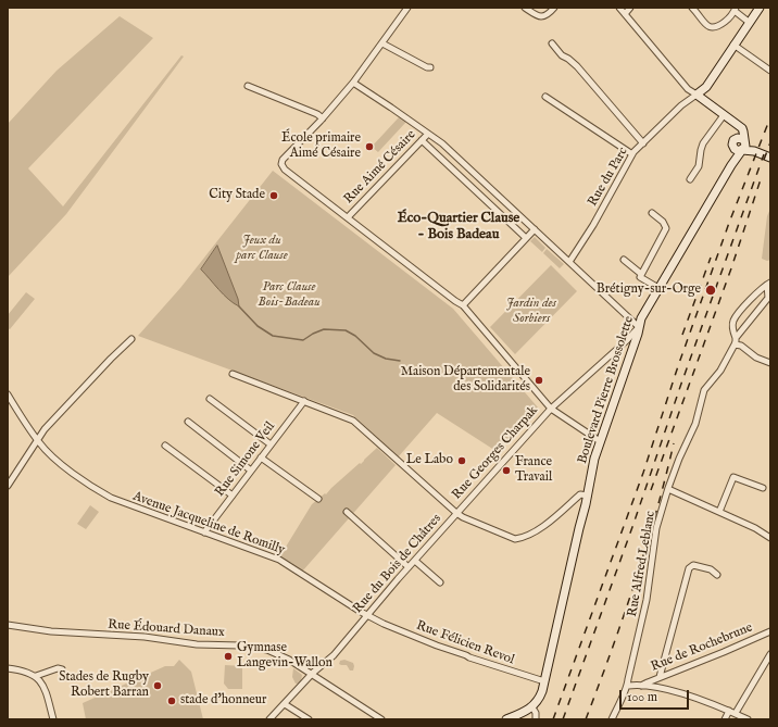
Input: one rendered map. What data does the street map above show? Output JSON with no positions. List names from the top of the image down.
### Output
{
  "streets": {
    "main road": ["Boulevard Pierre Brossolette"],
    "street": [
      "Rue Aimé Césaire",
      "Rue du Parc",
      "Rue Georges Charpak",
      "Rue Simone Veil",
      "Avenue Jacqueline de Romilly",
      "Rue du Bois de Châtres",
      "Rue Alfred Leblanc",
      "Rue Édouard Danaux",
      "Rue Félicien Revol",
      "Rue de Rochebrune"
    ]
  },
  "crossings": [
    ["Boulevard Pierre Brossolette", "Rue Georges Charpak"],
    ["Boulevard Pierre Brossolette", "Rue du Bois de Châtres"],
    ["Boulevard Pierre Brossolette", "Rue Félicien Revol"],
    ["Rue Georges Charpak", "Rue du Bois de Châtres"],
    ["Rue Simone Veil", "Avenue Jacqueline de Romilly"],
    ["Avenue Jacqueline de Romilly", "Rue du Bois de Châtres"],
    ["Avenue Jacqueline de Romilly", "Rue Félicien Revol"],
    ["Rue du Bois de Châtres", "Rue Édouard Danaux"]
  ],
  "districts": ["Éco-Quartier Clause - Bois Badeau"],
  "parks": ["Jeux du parc Clause", "Parc Clause Bois-Badeau", "Jardin des Sorbiers"],
  "places": [
    "École primaire Aimé Césaire",
    "City Stade",
    "Brétigny-sur-Orge",
    "Maison Départementale des Solidarités",
    "Le Labo",
    "France Travail",
    "Gymnase Langevin-Wallon",
    "Stades de Rugby Robert Barran",
    "stade d'honneur"
  ],
  "scale_bar": "100 m"
}
